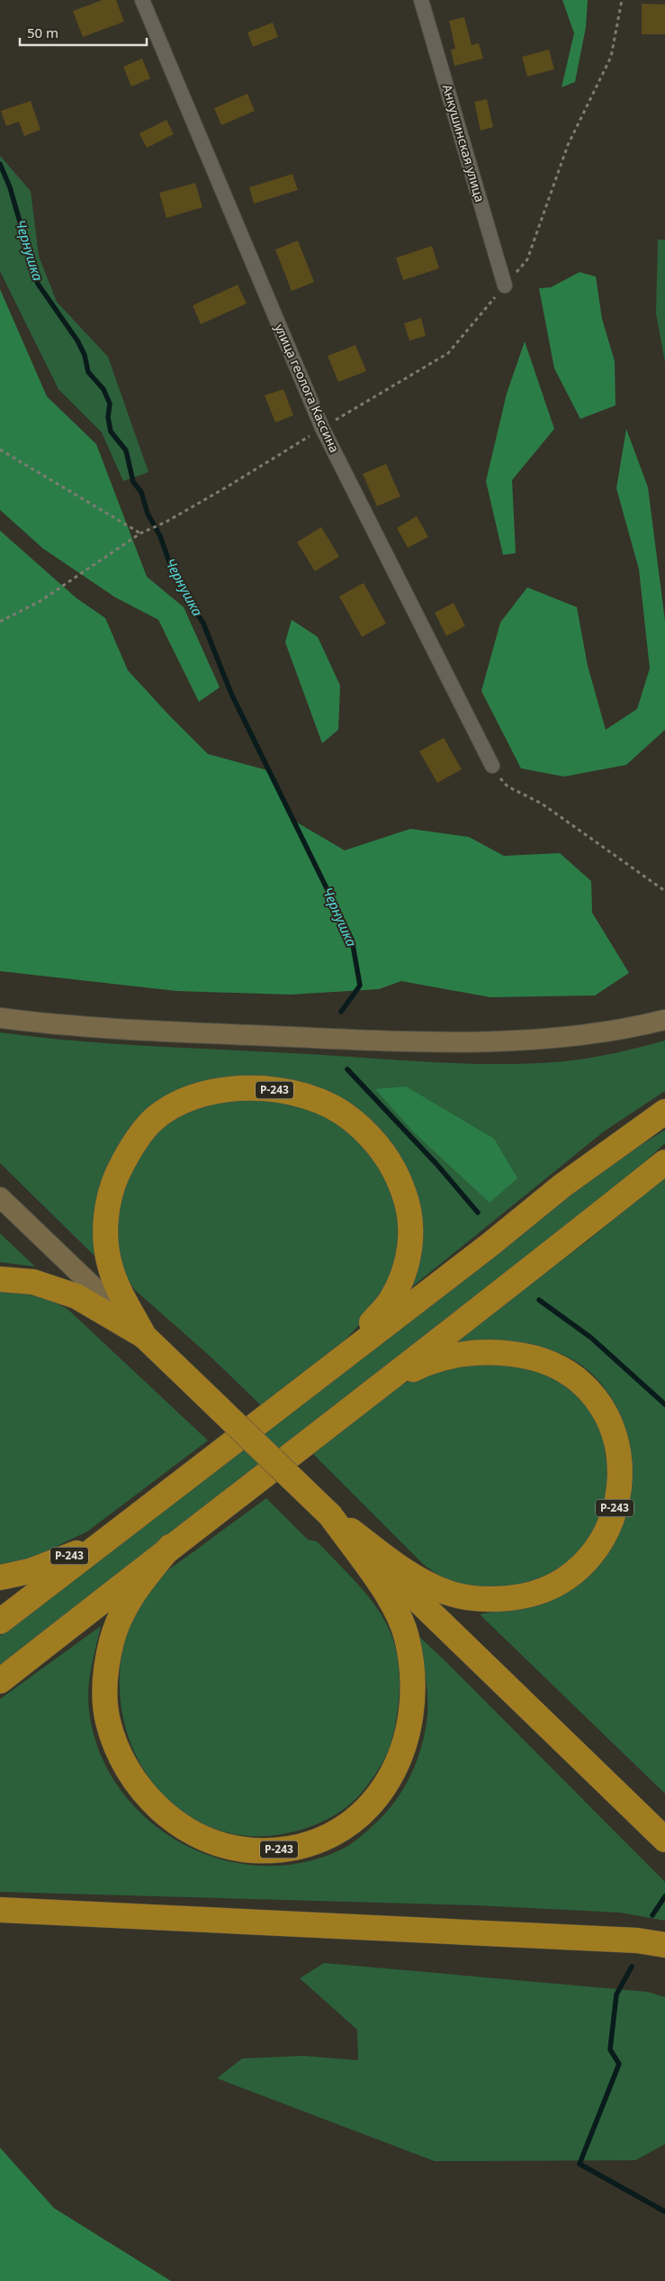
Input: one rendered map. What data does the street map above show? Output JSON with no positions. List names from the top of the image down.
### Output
{
  "streets": {
    "highway": ["Р-243"],
    "street": ["Анкушинская улица", "улица геолога Кассина"]
  },
  "water": ["Чернушка"],
  "scale_bar": "50 m"
}
